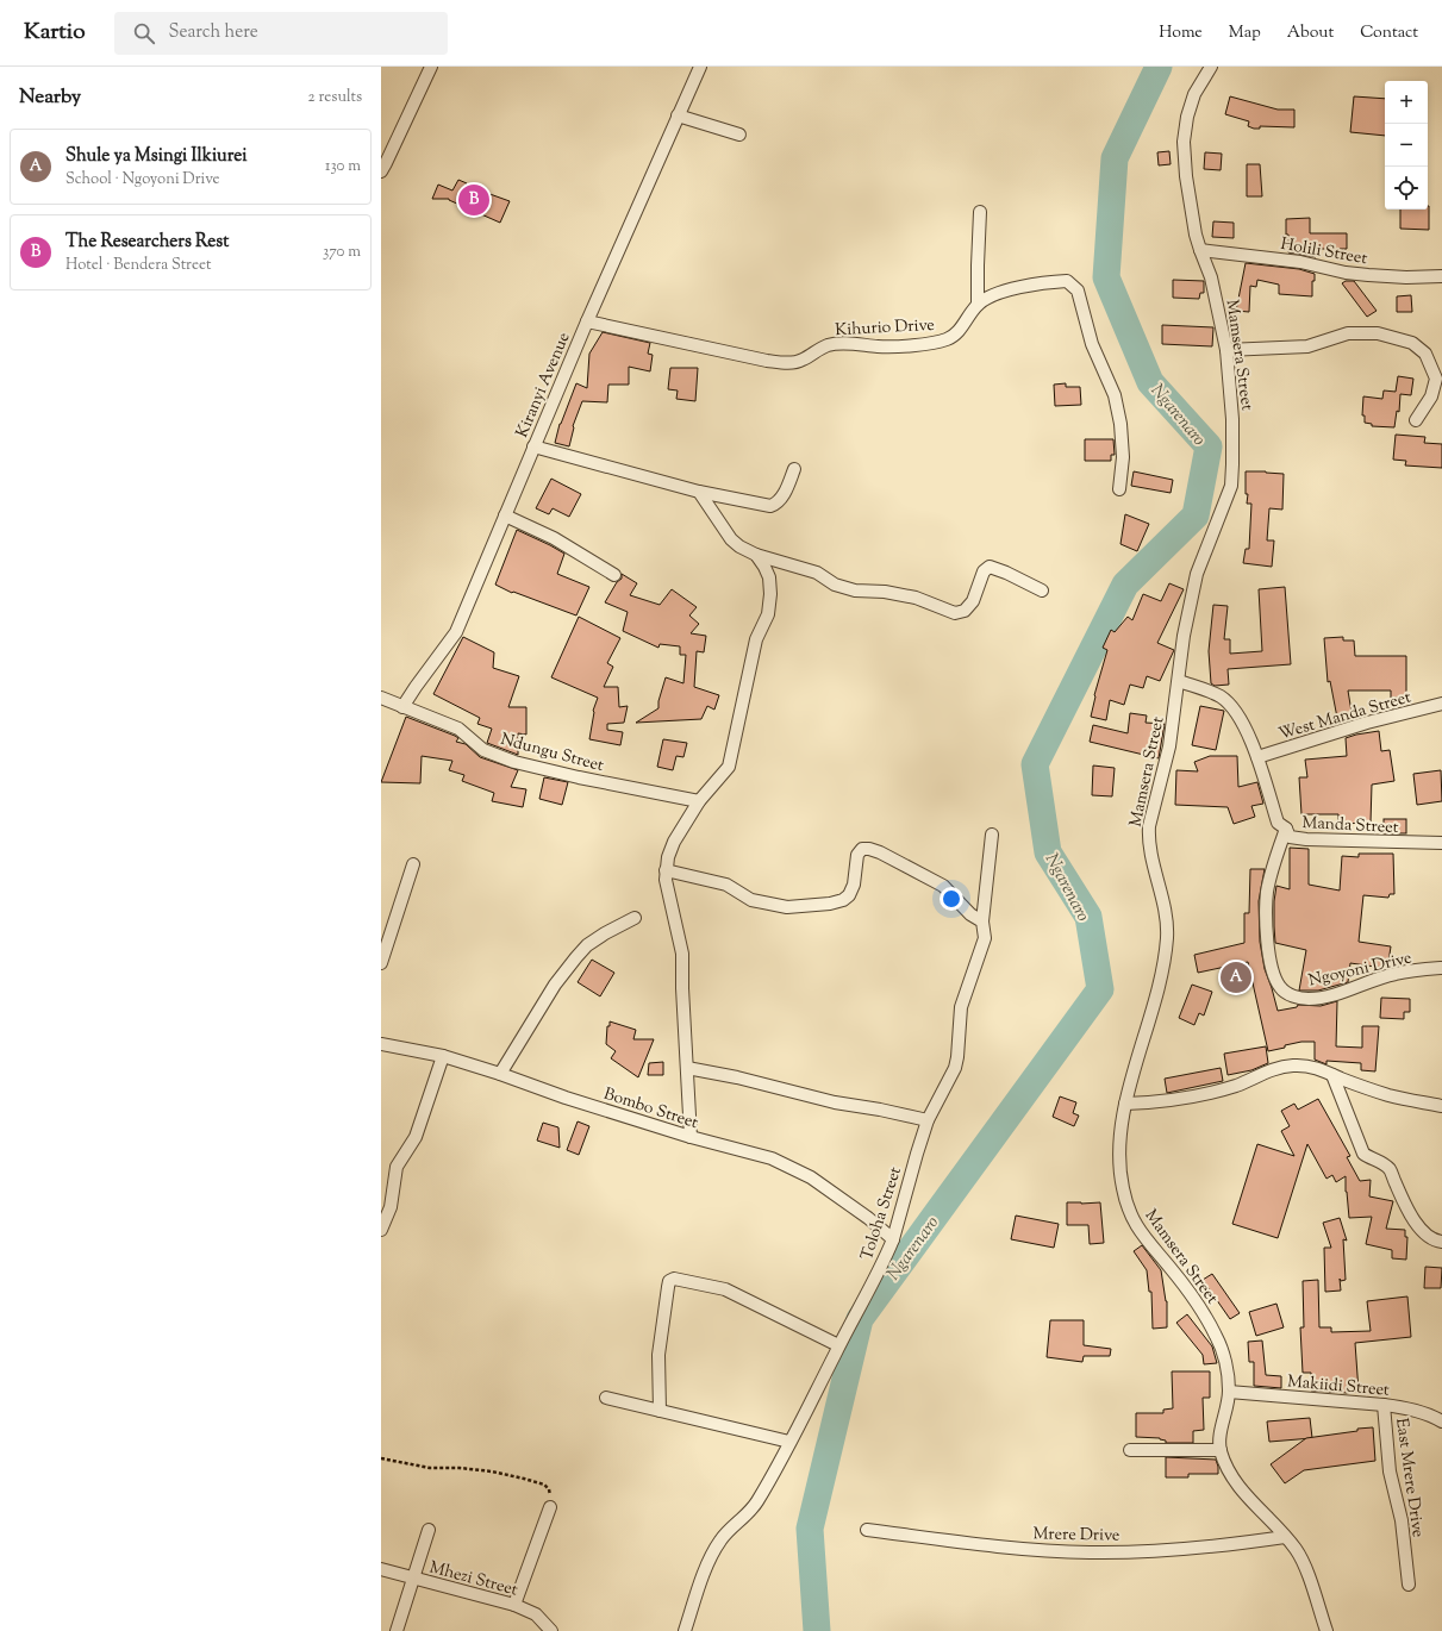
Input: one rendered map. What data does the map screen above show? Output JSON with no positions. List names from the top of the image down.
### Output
{
  "streets": {
    "street": [
      "Holili Street",
      "Kihurio Drive",
      "Mamsera Street",
      "Kiranyi Avenue",
      "West Manda Street",
      "Ndungu Street",
      "Manda Street",
      "Ngoyoni Drive",
      "Bombo Street",
      "Toloha Street",
      "Makiidi Street",
      "East Mrere Drive",
      "Mrere Drive",
      "Mhezi Street"
    ]
  },
  "crossings": [
    ["Holili Street", "Mamsera Street"],
    ["Kihurio Drive", "Kiranyi Avenue"],
    ["Mamsera Street", "Manda Street"],
    ["Mamsera Street", "Makiidi Street"],
    ["Mamsera Street", "Mrere Drive"],
    ["Kiranyi Avenue", "Ndungu Street"],
    ["West Manda Street", "Manda Street"],
    ["Manda Street", "Ngoyoni Drive"],
    ["Bombo Street", "Toloha Street"],
    ["Makiidi Street", "East Mrere Drive"]
  ],
  "water": ["Ngarenaro"],
  "page": {
    "header": "Kartio",
    "search": "Search here",
    "nav": [
      "Home",
      "Map",
      "About",
      "Contact"
    ],
    "heading": ["Nearby", "2 results"],
    "map_buttons": ["+", "−"],
    "list": [
      {
        "mark": "A",
        "name": "Shule ya Msingi Ilkiurei",
        "note": "School · Ngoyoni Drive",
        "value": "130 m"
      },
      {
        "mark": "B",
        "name": "The Researchers Rest",
        "note": "Hotel · Bendera Street",
        "value": "370 m"
      }
    ],
    "pins": ["B", "A"]
  }
}
